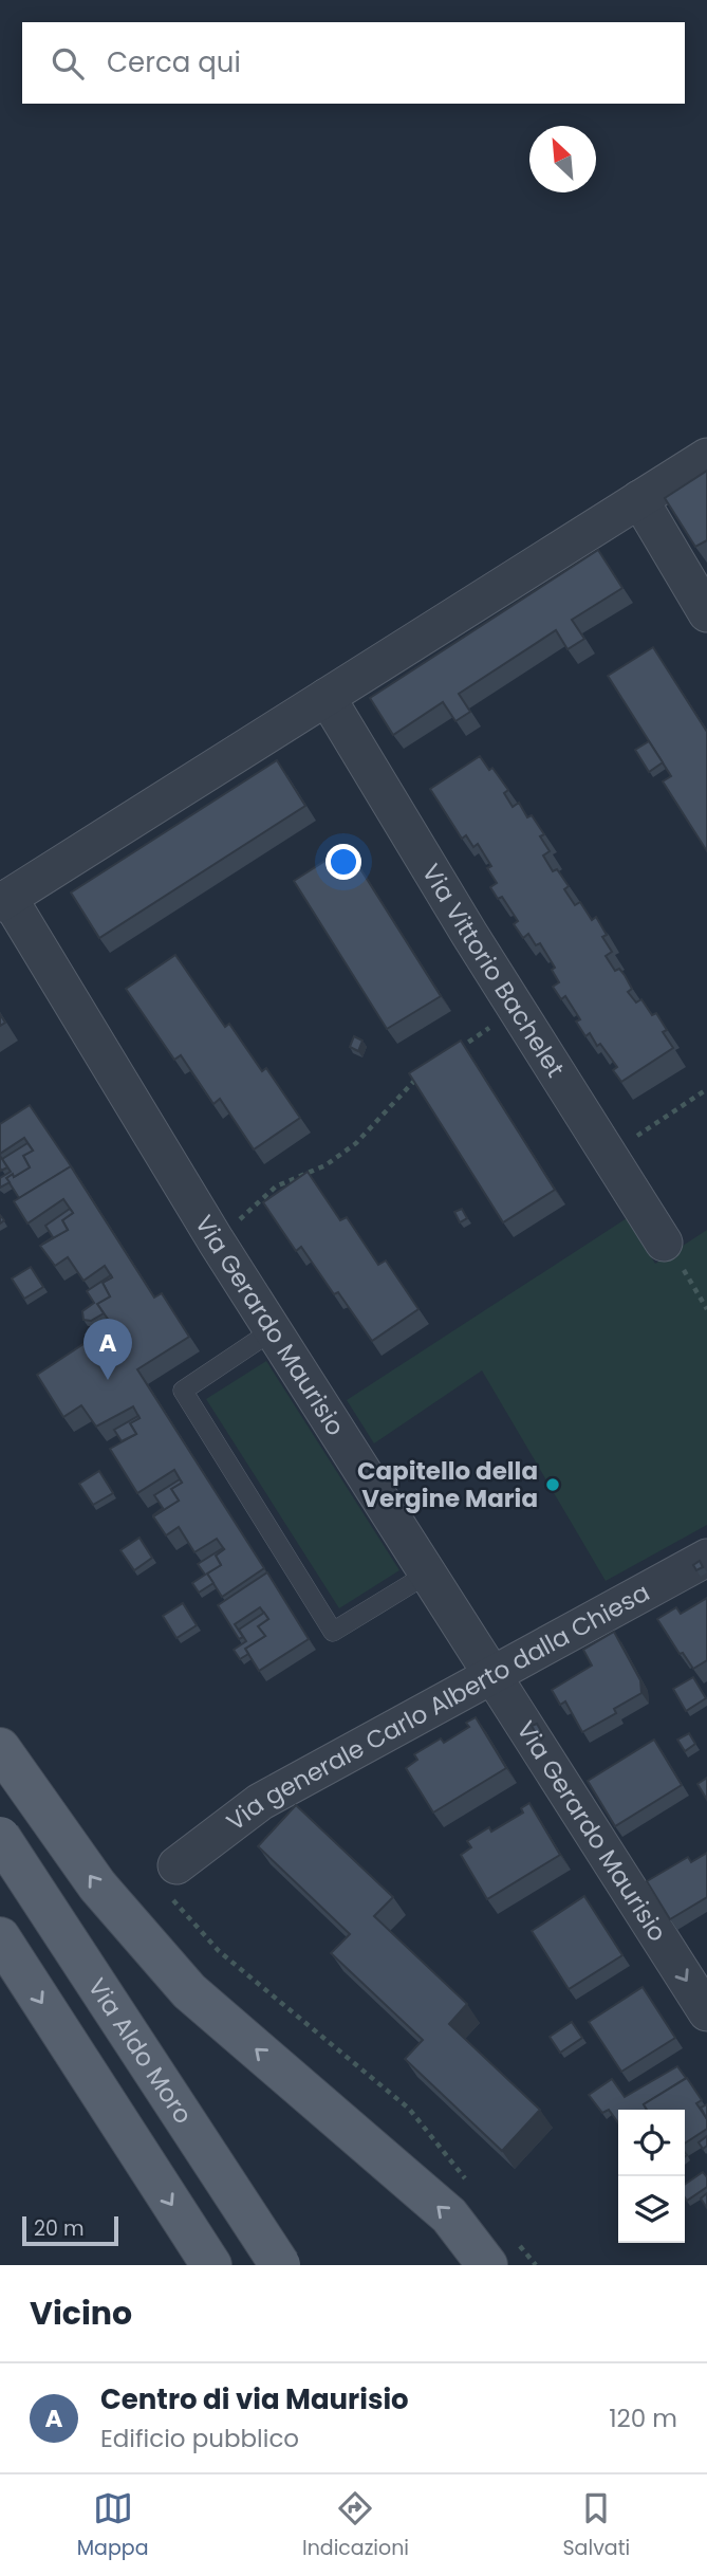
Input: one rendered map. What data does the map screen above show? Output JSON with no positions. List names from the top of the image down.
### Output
{
  "streets": {
    "main road": ["Via Aldo Moro"],
    "street": ["Via Vittorio Bachelet", "Via Gerardo Maurisio", "Via generale Carlo Alberto dalla Chiesa"]
  },
  "crossings": [
    ["Via Gerardo Maurisio", "Via generale Carlo Alberto dalla Chiesa"]
  ],
  "places": ["Capitello della Vergine Maria"],
  "scale_bar": "20 m",
  "north": "top left",
  "page": {
    "search": "Cerca qui",
    "pins": "A",
    "scale": "20 m",
    "heading": "Vicino",
    "list": [
      {
        "mark": "A",
        "name": "Centro di via Maurisio",
        "note": "Edificio pubblico",
        "value": "120 m"
      }
    ],
    "nav": ["Mappa", "Indicazioni", "Salvati"]
  }
}
